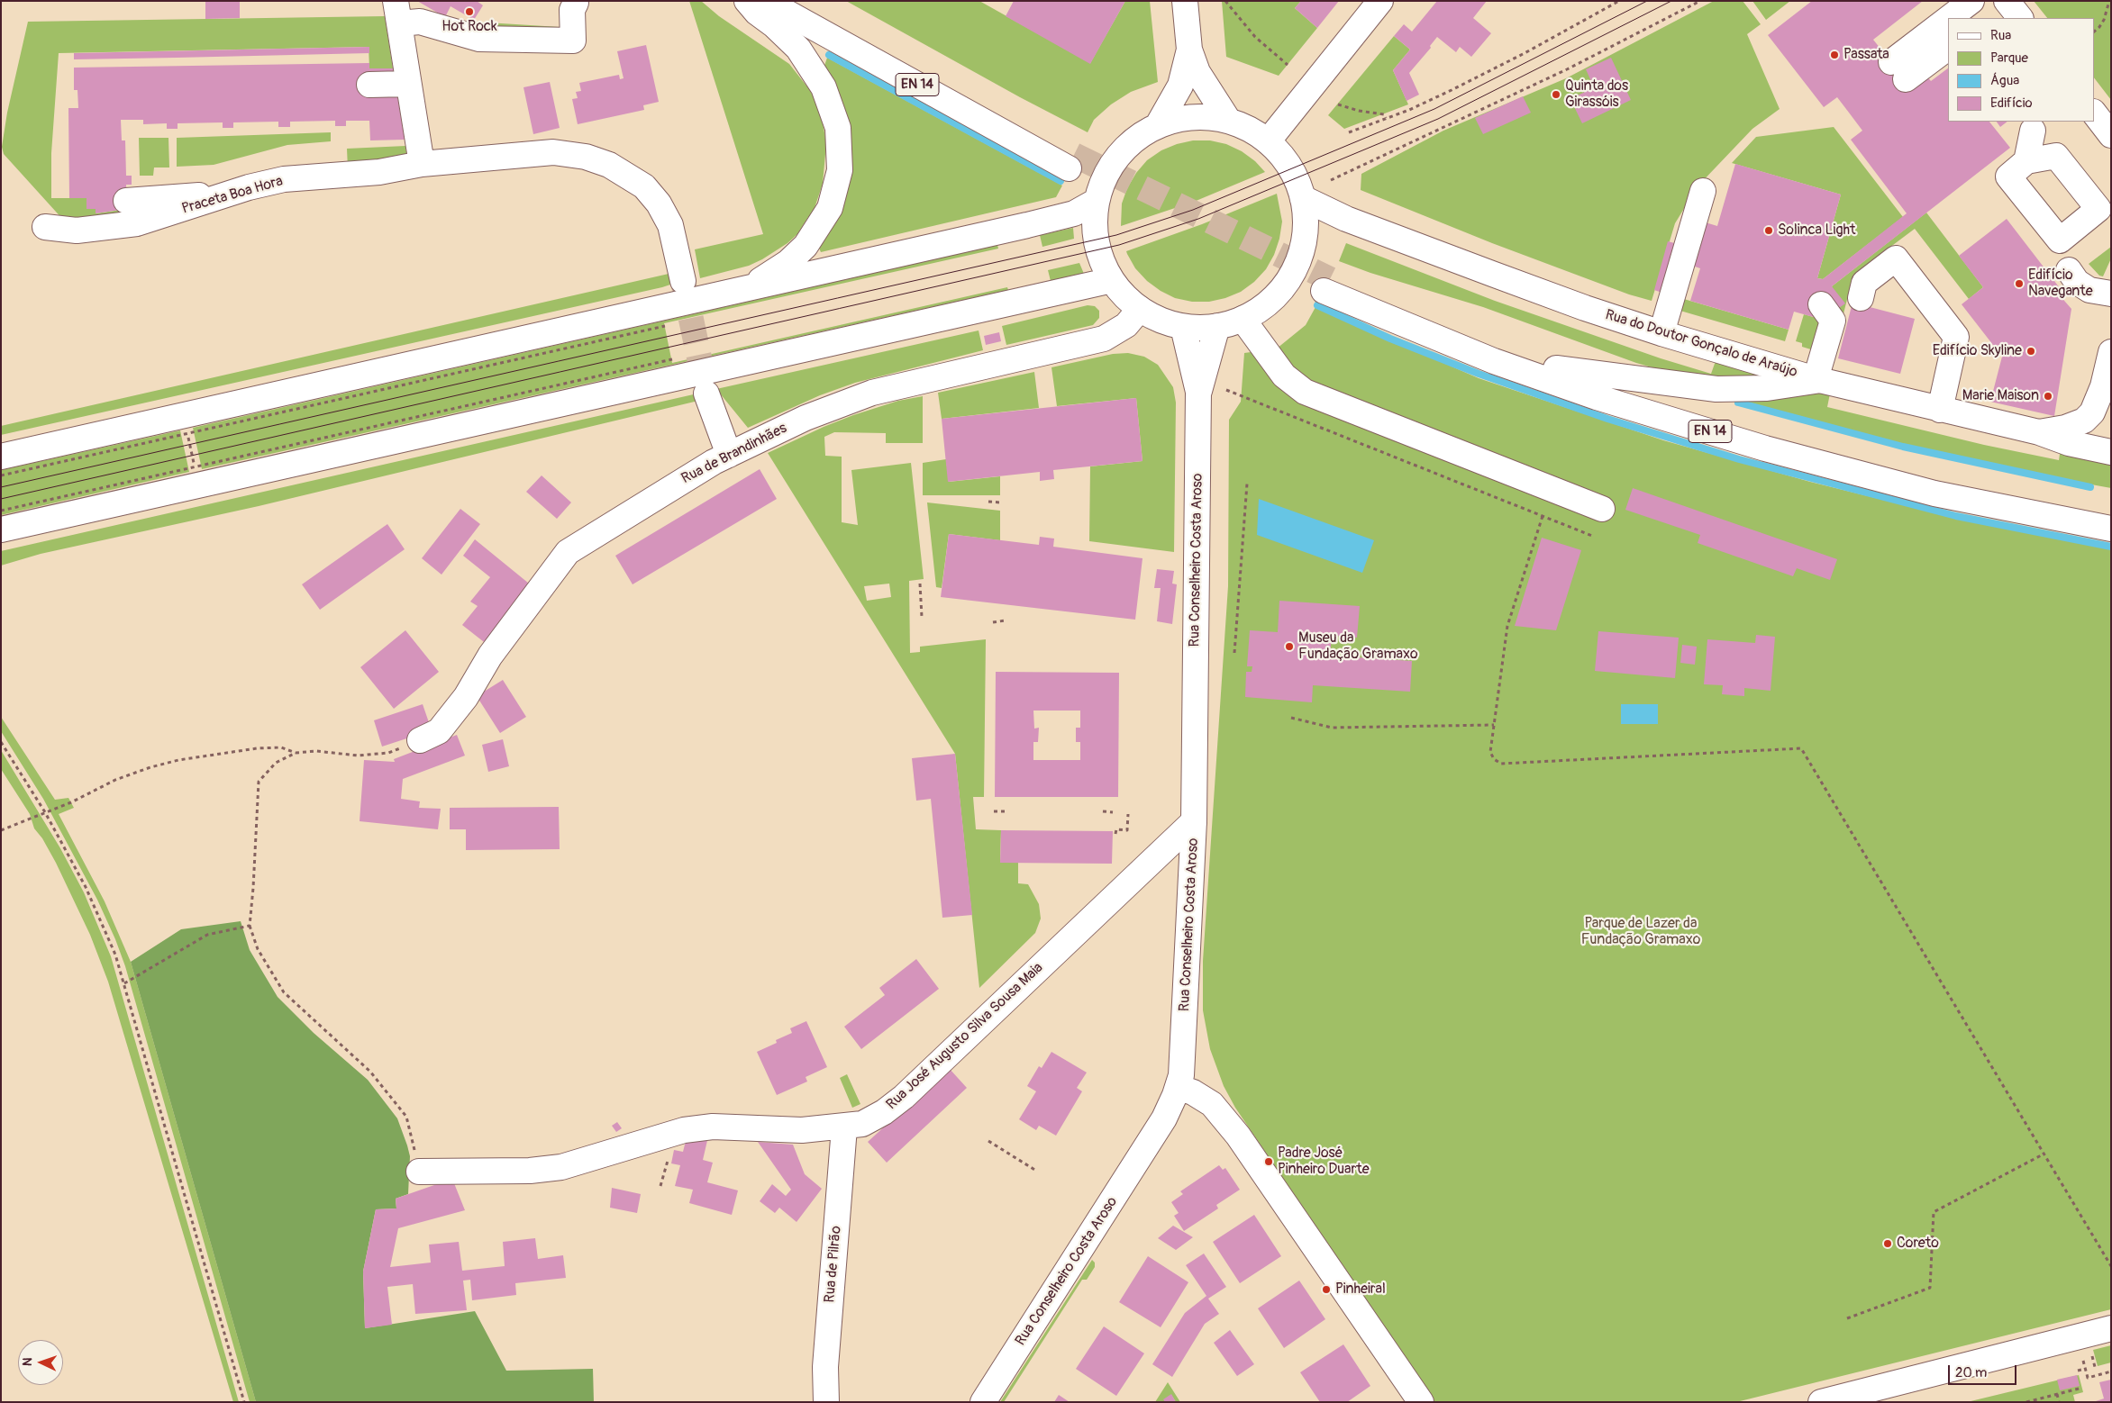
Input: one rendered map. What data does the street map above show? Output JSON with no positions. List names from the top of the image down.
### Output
{
  "streets": {
    "main road": [
      "EN 14",
      "Praceta Boa Hora",
      "Rua do Doutor Gonçalo de Araújo",
      "Rua de Brandinhães",
      "Rua Conselheiro Costa Aroso",
      "Rua José Augusto Silva Sousa Maia",
      "Rua de Pilrão"
    ]
  },
  "crossings": [
    ["Rua Conselheiro Costa Aroso", "Rua José Augusto Silva Sousa Maia"],
    ["Rua José Augusto Silva Sousa Maia", "Rua de Pilrão"]
  ],
  "parks": ["Parque de Lazer da Fundação Gramaxo"],
  "places": [
    "Hot Rock",
    "Passata",
    "Quinta dos Girassóis",
    "Solinca Light",
    "Edifício Navegante",
    "Edifício Skyline",
    "Marie Maison",
    "Museu da Fundação Gramaxo",
    "Padre José Pinheiro Duarte",
    "Coreto",
    "Pinheiral"
  ],
  "legend": [
    "Rua",
    "Parque",
    "Água",
    "Edifício"
  ],
  "scale_bar": "20 m",
  "north": "left"
}
